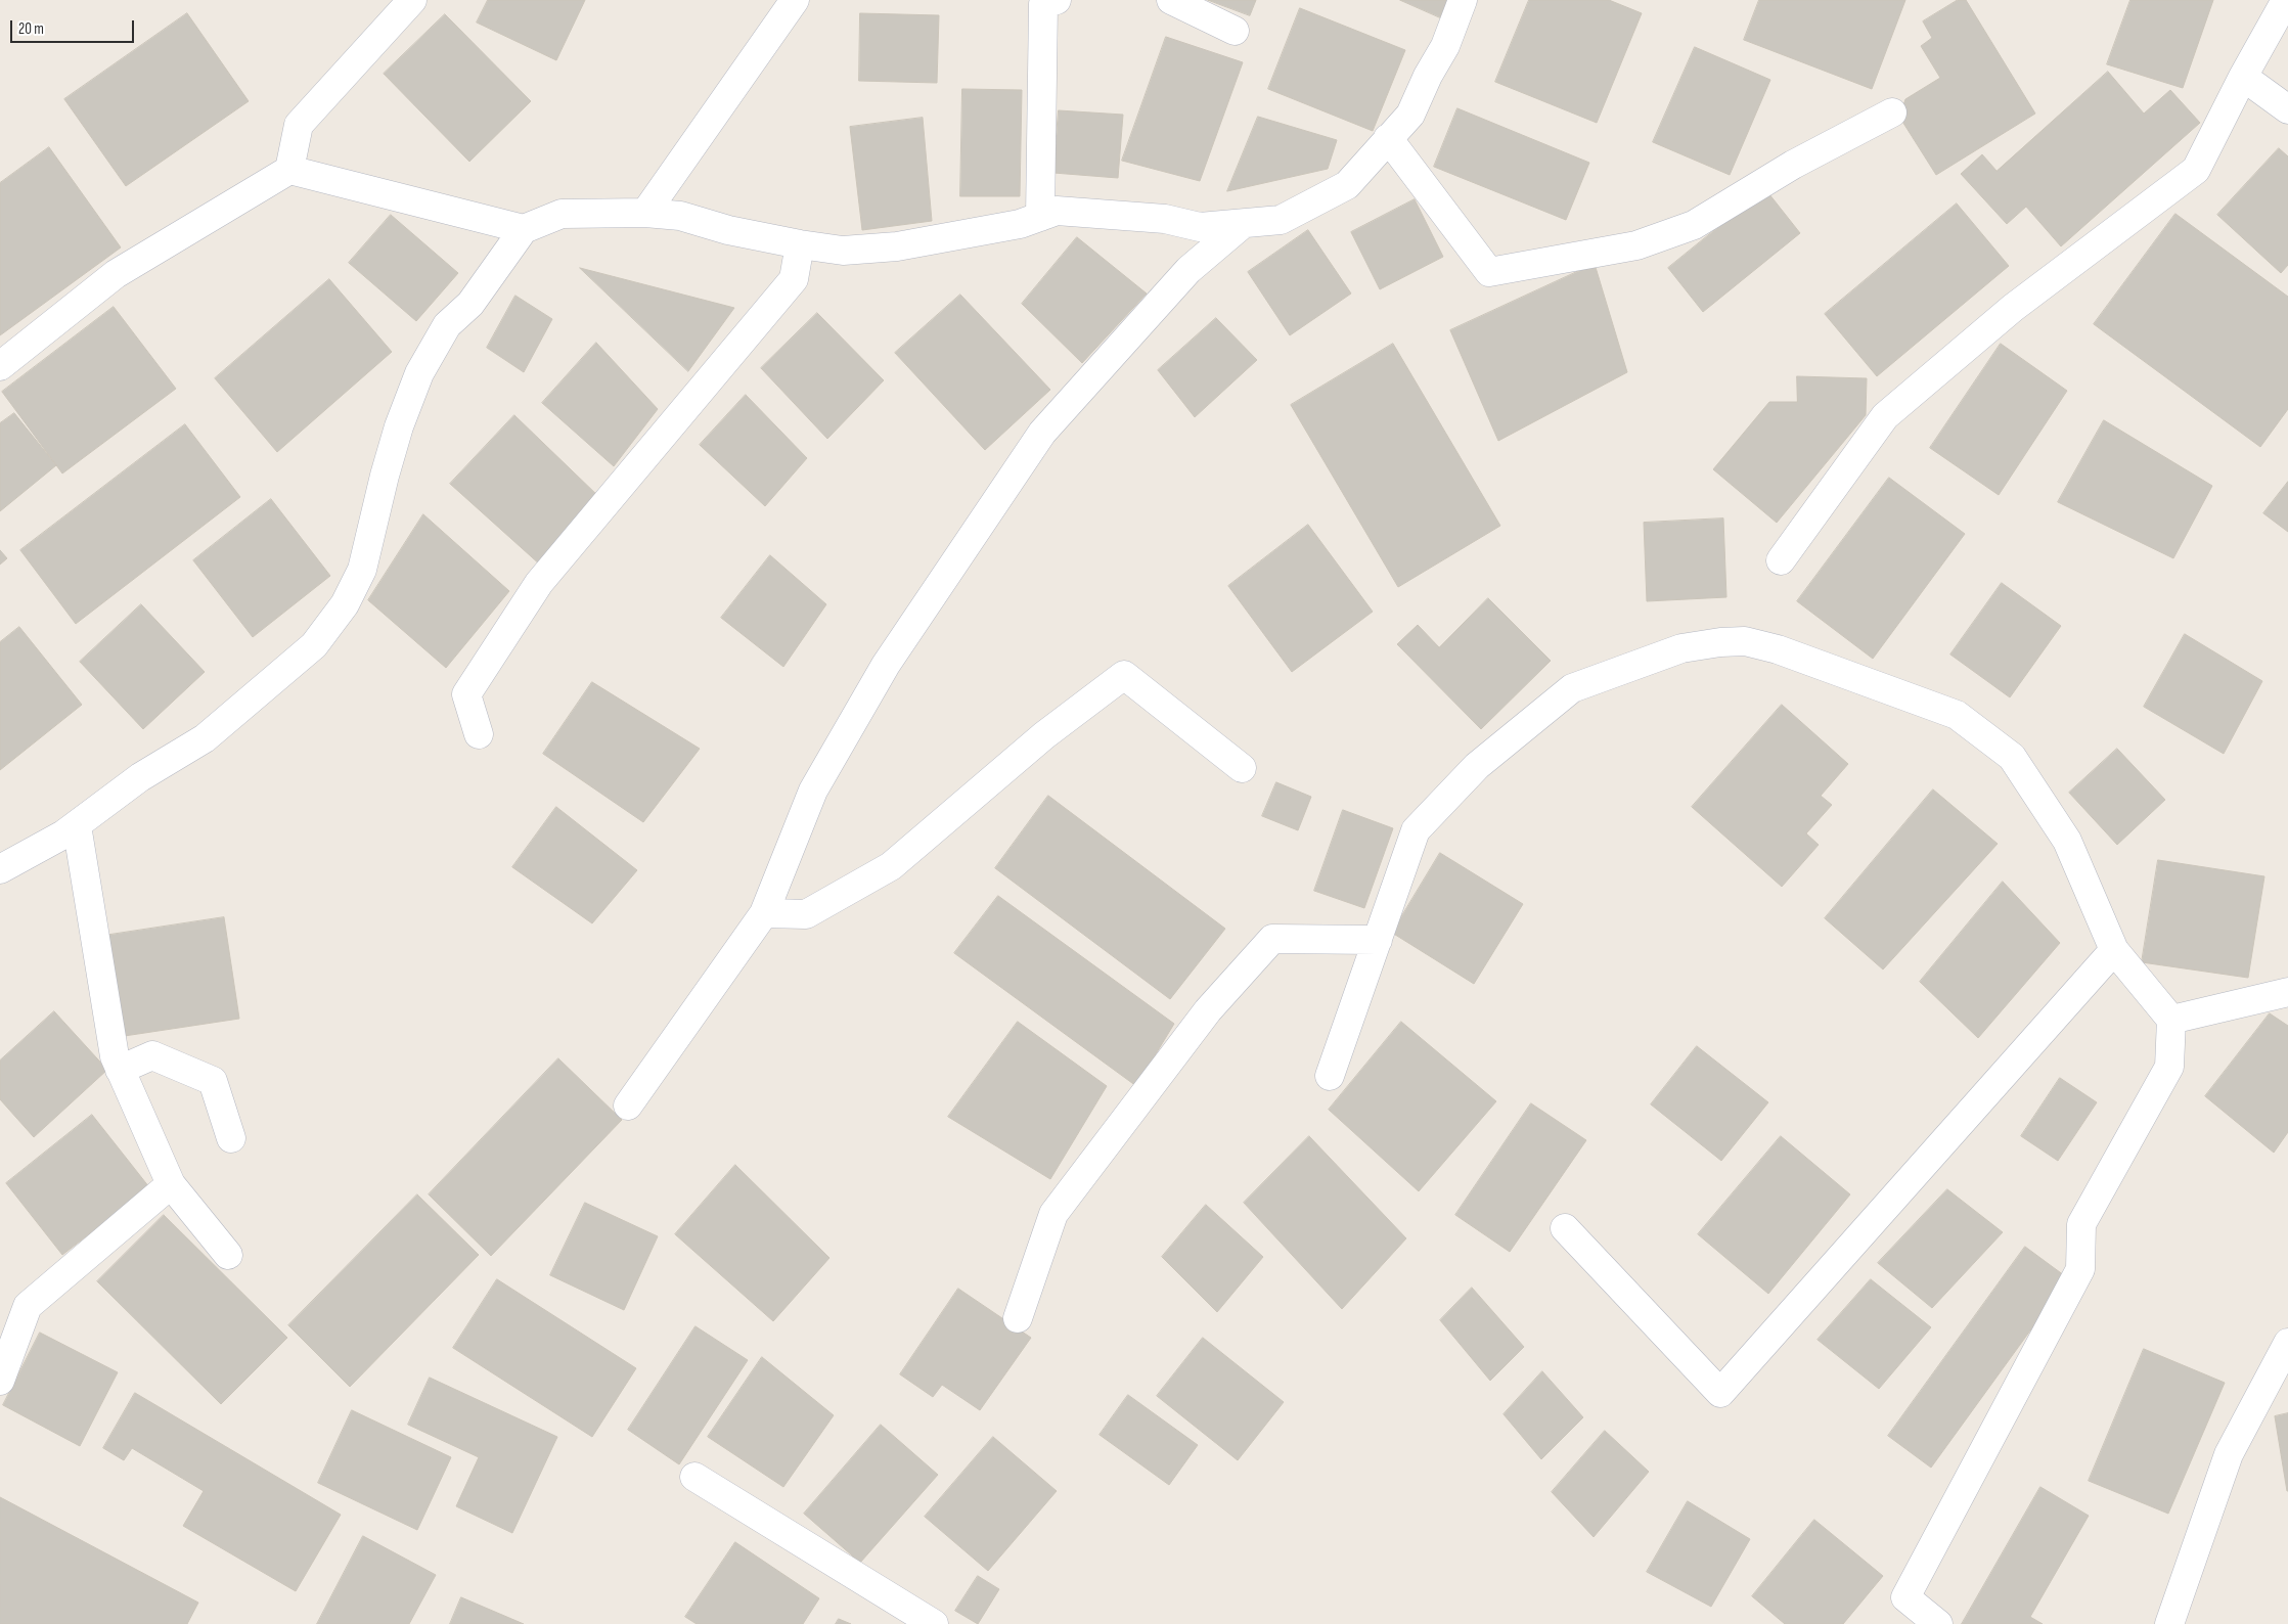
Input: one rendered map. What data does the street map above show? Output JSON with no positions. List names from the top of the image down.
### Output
{
  "scale_bar": "20 m"
}
